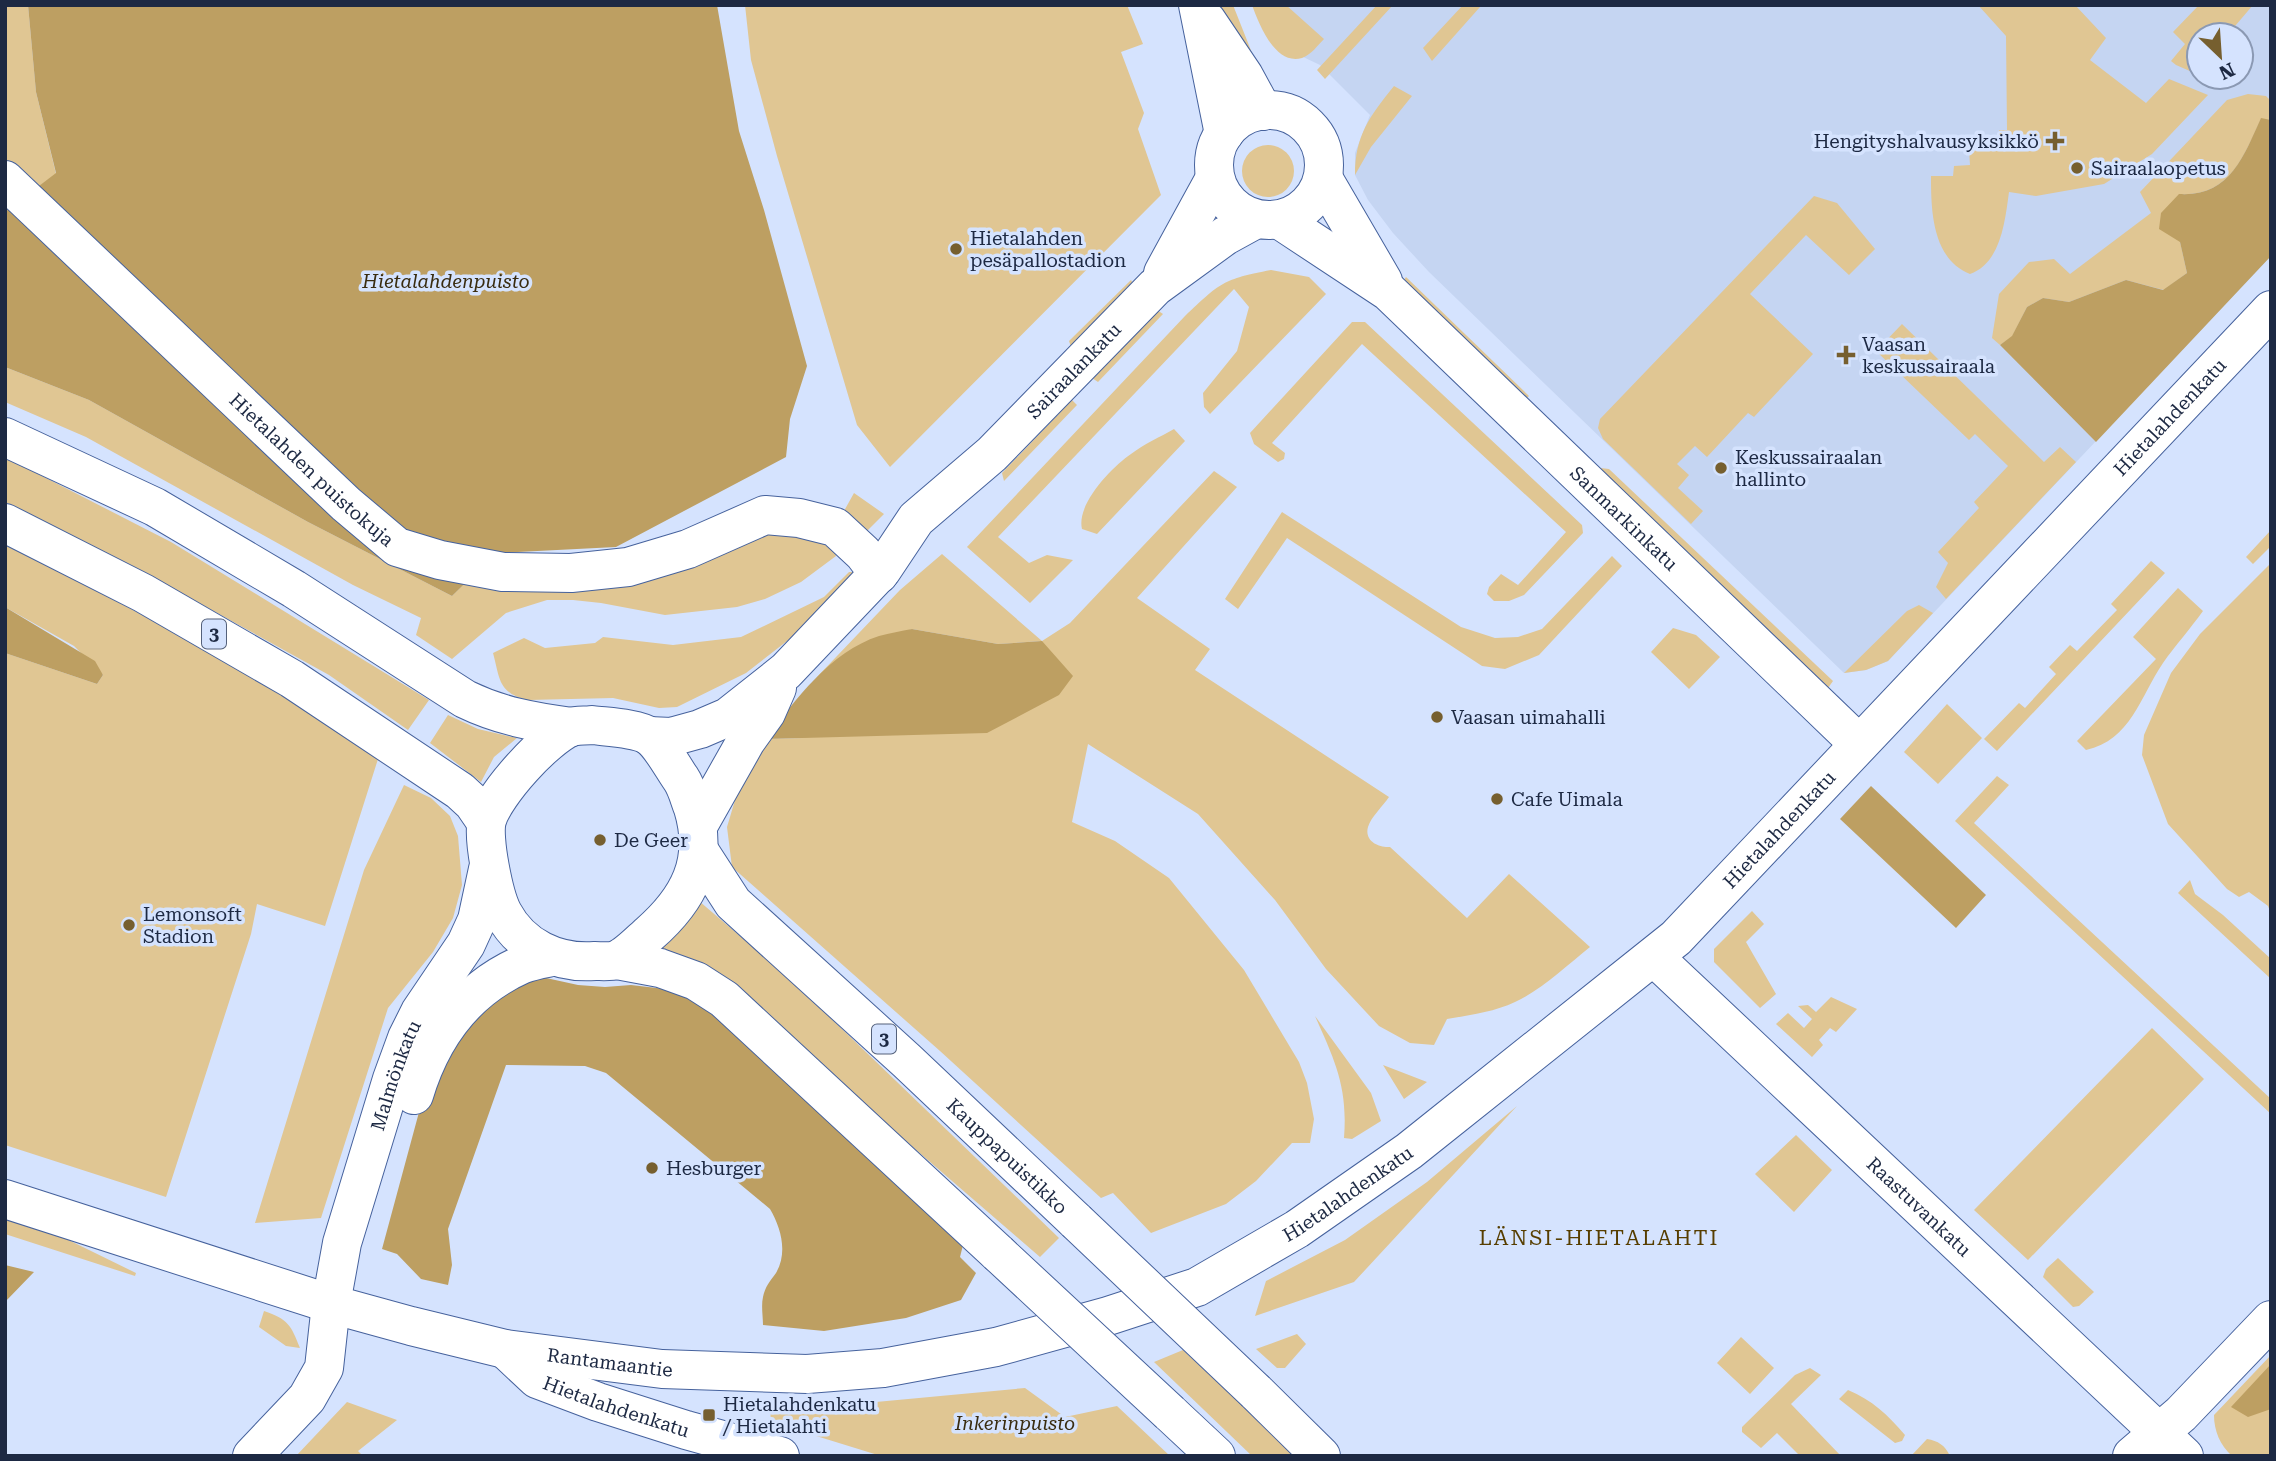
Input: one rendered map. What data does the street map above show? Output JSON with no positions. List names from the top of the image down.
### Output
{
  "streets": {
    "main road": [
      "Sairaalankatu",
      "Hietalahdenkatu",
      "Hietalahden puistokuja",
      "Sanmarkinkatu",
      "3",
      "Malmönkatu",
      "Kauppapuistikko",
      "Raastuvankatu",
      "Rantamaantie"
    ]
  },
  "crossings": [
    ["Sairaalankatu", "Hietalahden puistokuja"],
    ["Sairaalankatu", "Sanmarkinkatu"],
    ["Sairaalankatu", "3"],
    ["Sairaalankatu", "Malmönkatu"],
    ["Sairaalankatu", "Kauppapuistikko"],
    ["Hietalahdenkatu", "Sanmarkinkatu"],
    ["Hietalahdenkatu", "Raastuvankatu"],
    ["Hietalahdenkatu", "Rantamaantie"],
    ["3", "Malmönkatu"],
    ["3", "Kauppapuistikko"],
    ["Malmönkatu", "Kauppapuistikko"],
    ["Malmönkatu", "Rantamaantie"]
  ],
  "districts": ["LÄNSI-HIETALAHTI"],
  "parks": ["Hietalahdenpuisto", "Inkerinpuisto"],
  "places": {
    "health": ["Hengityshalvausyksikkö", "Vaasan keskussairaala"],
    "other": [
      "Sairaalaopetus",
      "Hietalahden pesäpallostadion",
      "Keskussairaalan hallinto",
      "Vaasan uimahalli",
      "Cafe Uimala",
      "De Geer",
      "Lemonsoft Stadion",
      "Hesburger"
    ],
    "transit": ["Hietalahdenkatu / Hietalahti"]
  },
  "north": "bottom right"
}
